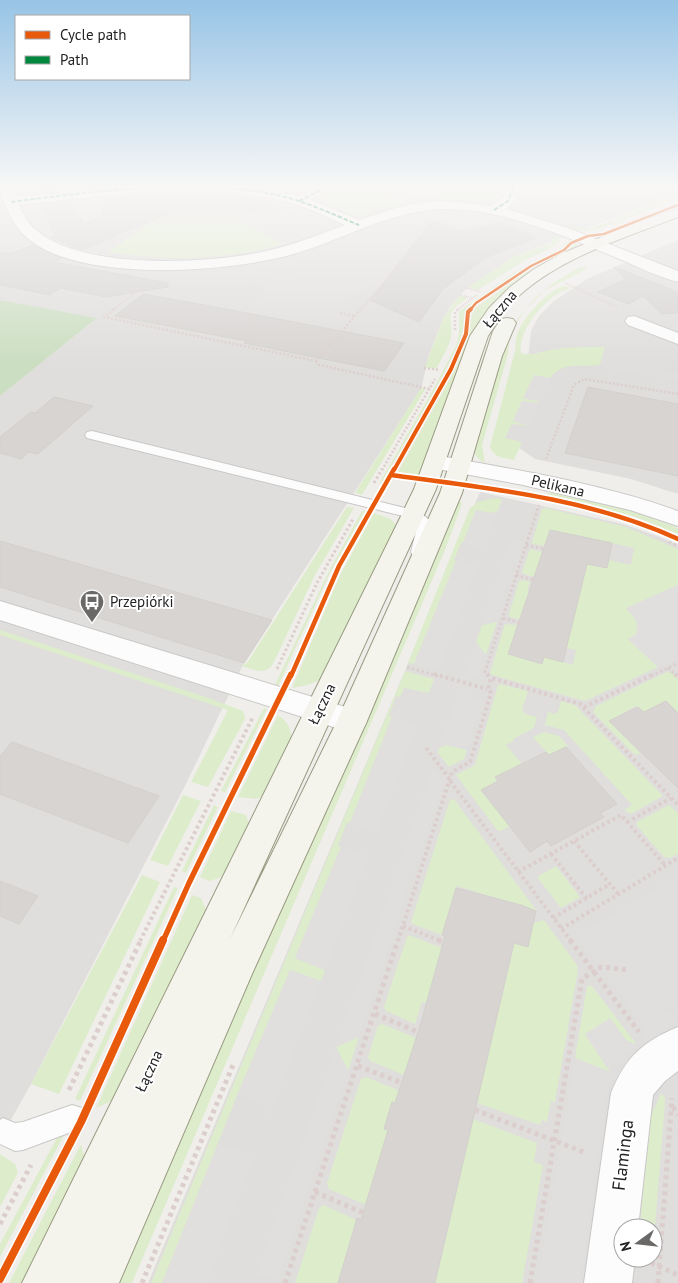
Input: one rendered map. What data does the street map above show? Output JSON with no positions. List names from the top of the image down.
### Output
{
  "streets": {
    "street": ["Łączna", "Pelikana", "Flaminga"]
  },
  "crossings": [
    ["Łączna", "Pelikana"]
  ],
  "places": {
    "bus stop": ["Przepiórki"]
  },
  "legend": ["Cycle path", "Path"],
  "north": "left"
}
